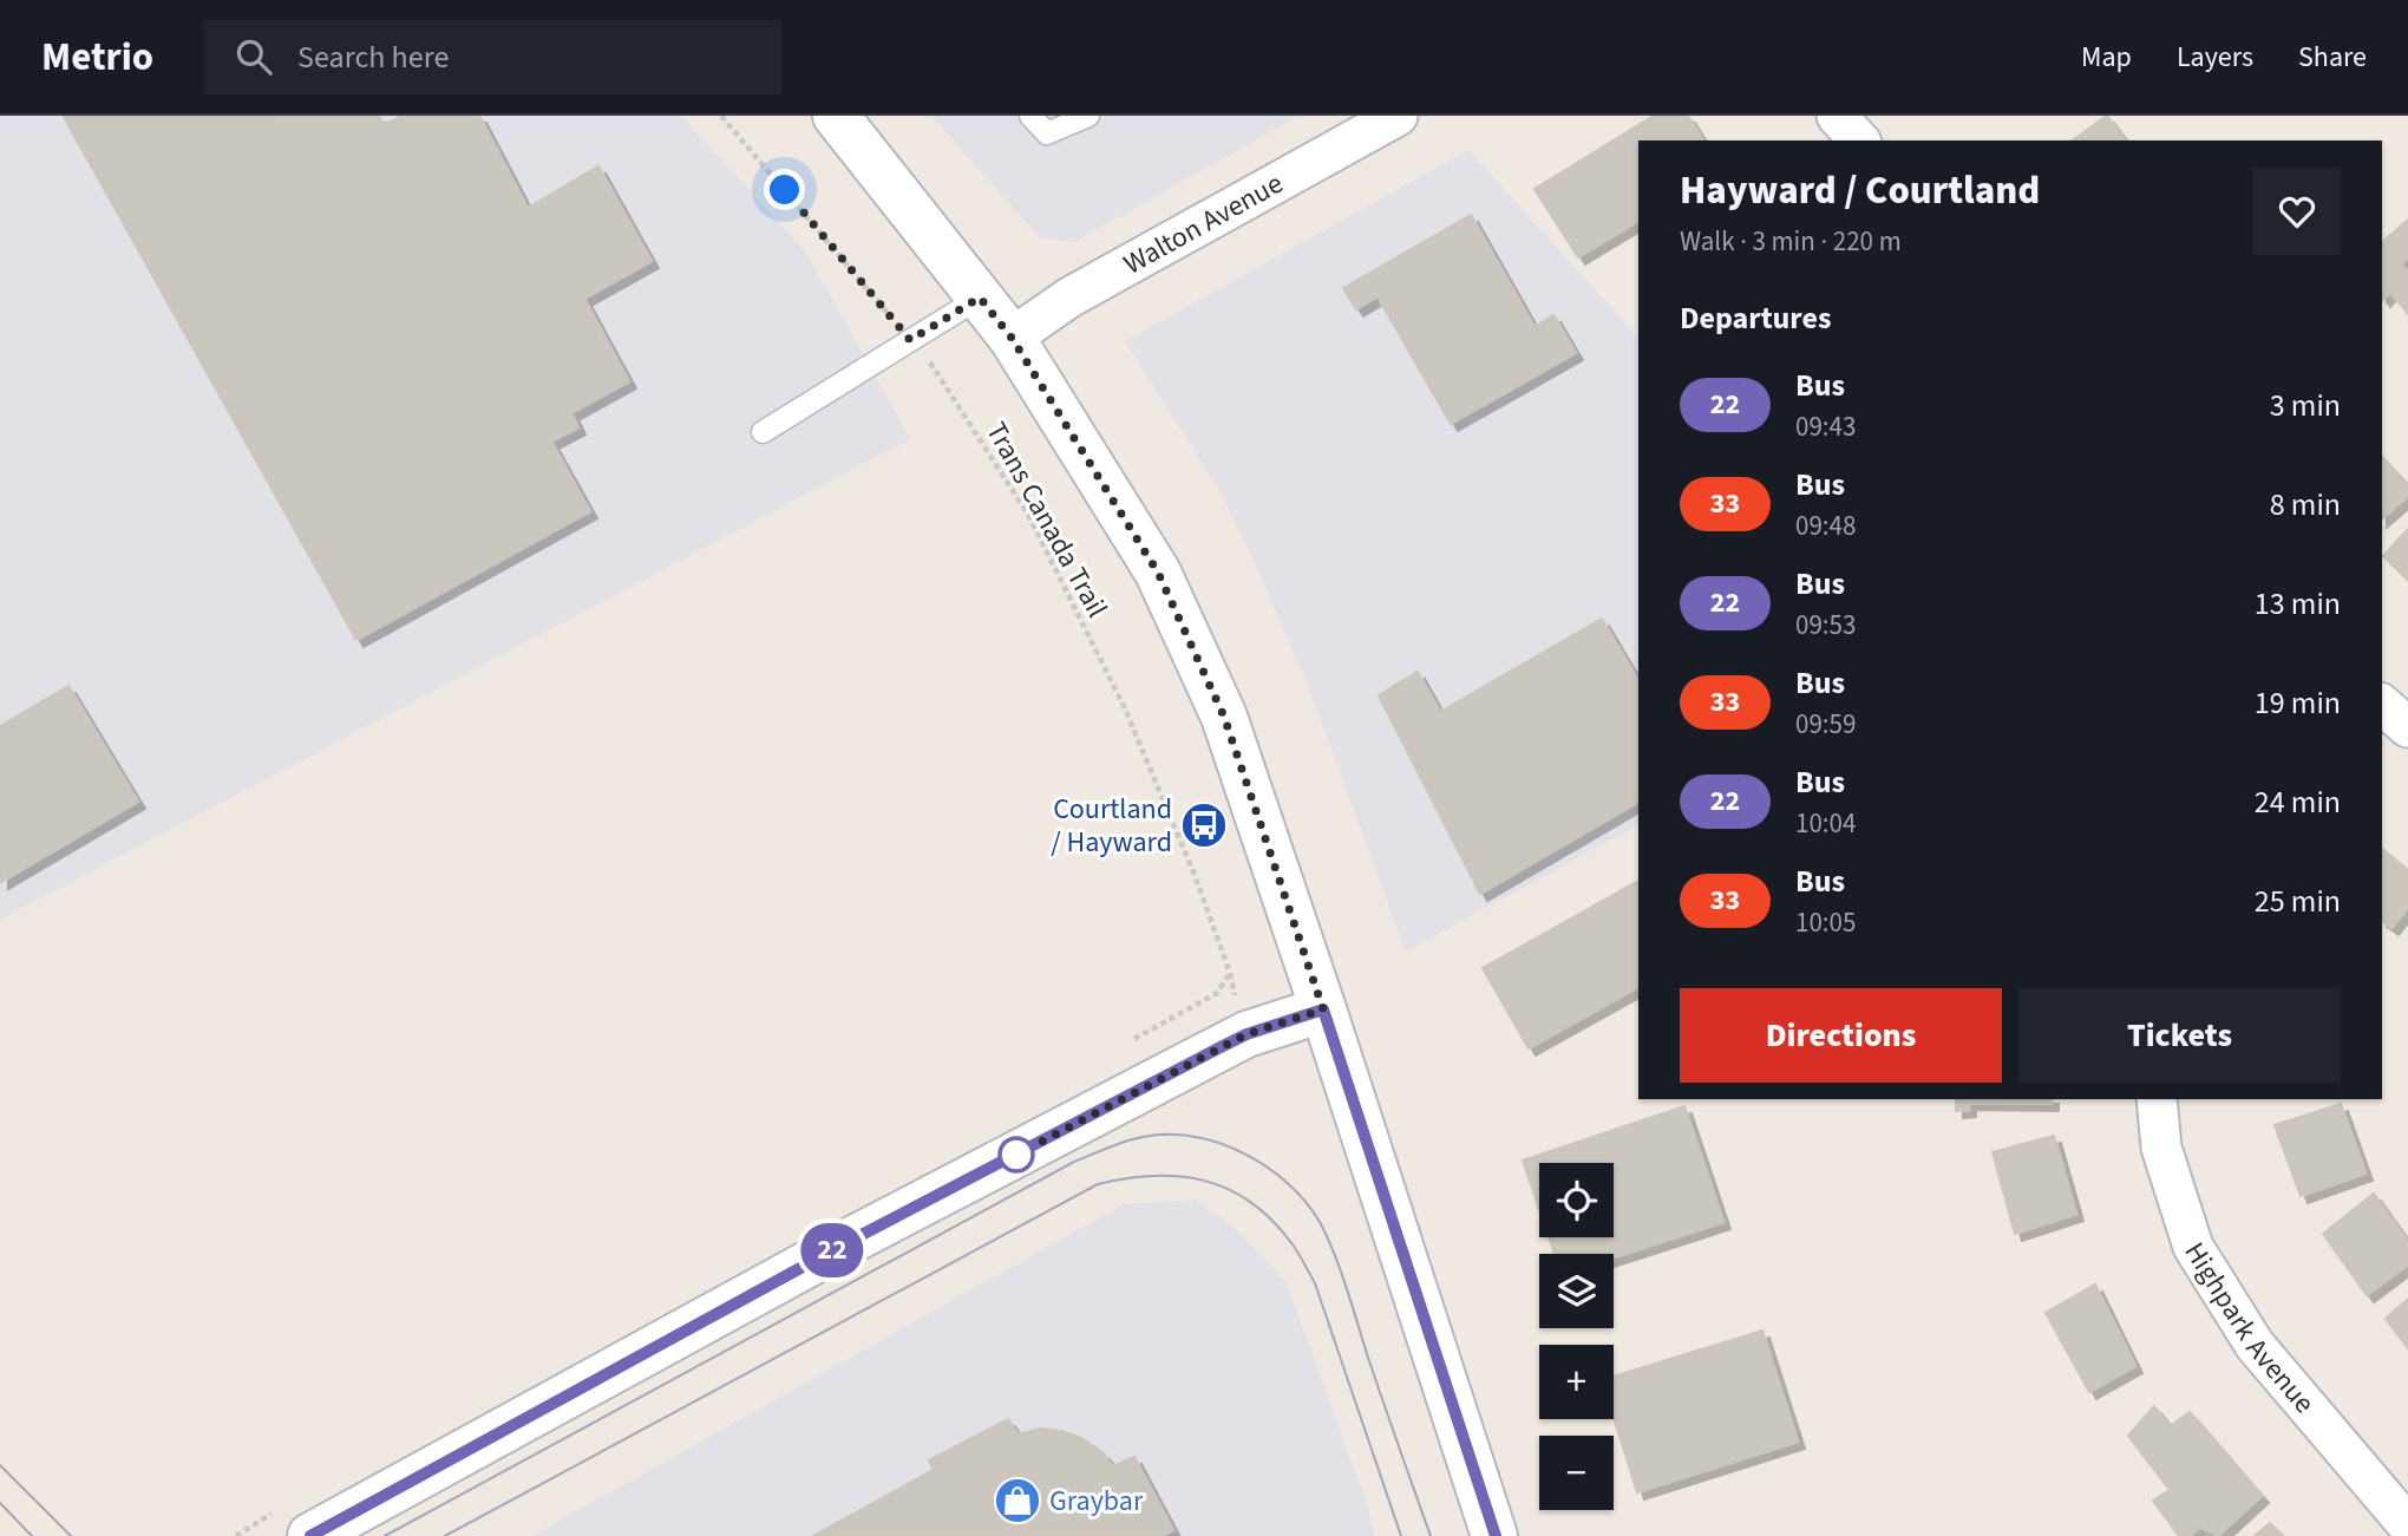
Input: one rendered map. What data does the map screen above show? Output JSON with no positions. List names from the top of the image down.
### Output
{
  "streets": {
    "street": ["Walton Avenue", "Highpark Avenue"],
    "path": ["Trans Canada Trail"]
  },
  "places": {
    "bus stop": ["Courtland / Hayward"],
    "shop": ["Graybar"]
  },
  "lines": ["bus line 22"],
  "page": {
    "header": "Metrio",
    "search": "Search here",
    "nav": ["Map", "Layers", "Share"],
    "on_map": "22",
    "heading": [
      ["Hayward / Courtland", "Walk · 3 min · 220 m"],
      "Departures"
    ],
    "list": [
      {
        "mark": "22",
        "name": "Bus",
        "note": "09:43",
        "value": "3 min"
      },
      {
        "mark": "33",
        "name": "Bus",
        "note": "09:48",
        "value": "8 min"
      },
      {
        "mark": "22",
        "name": "Bus",
        "note": "09:53",
        "value": "13 min"
      },
      {
        "mark": "33",
        "name": "Bus",
        "note": "09:59",
        "value": "19 min"
      },
      {
        "mark": "22",
        "name": "Bus",
        "note": "10:04",
        "value": "24 min"
      },
      {
        "mark": "33",
        "name": "Bus",
        "note": "10:05",
        "value": "25 min"
      }
    ],
    "buttons": ["Directions", "Tickets"],
    "map_buttons": ["+", "−"]
  }
}
